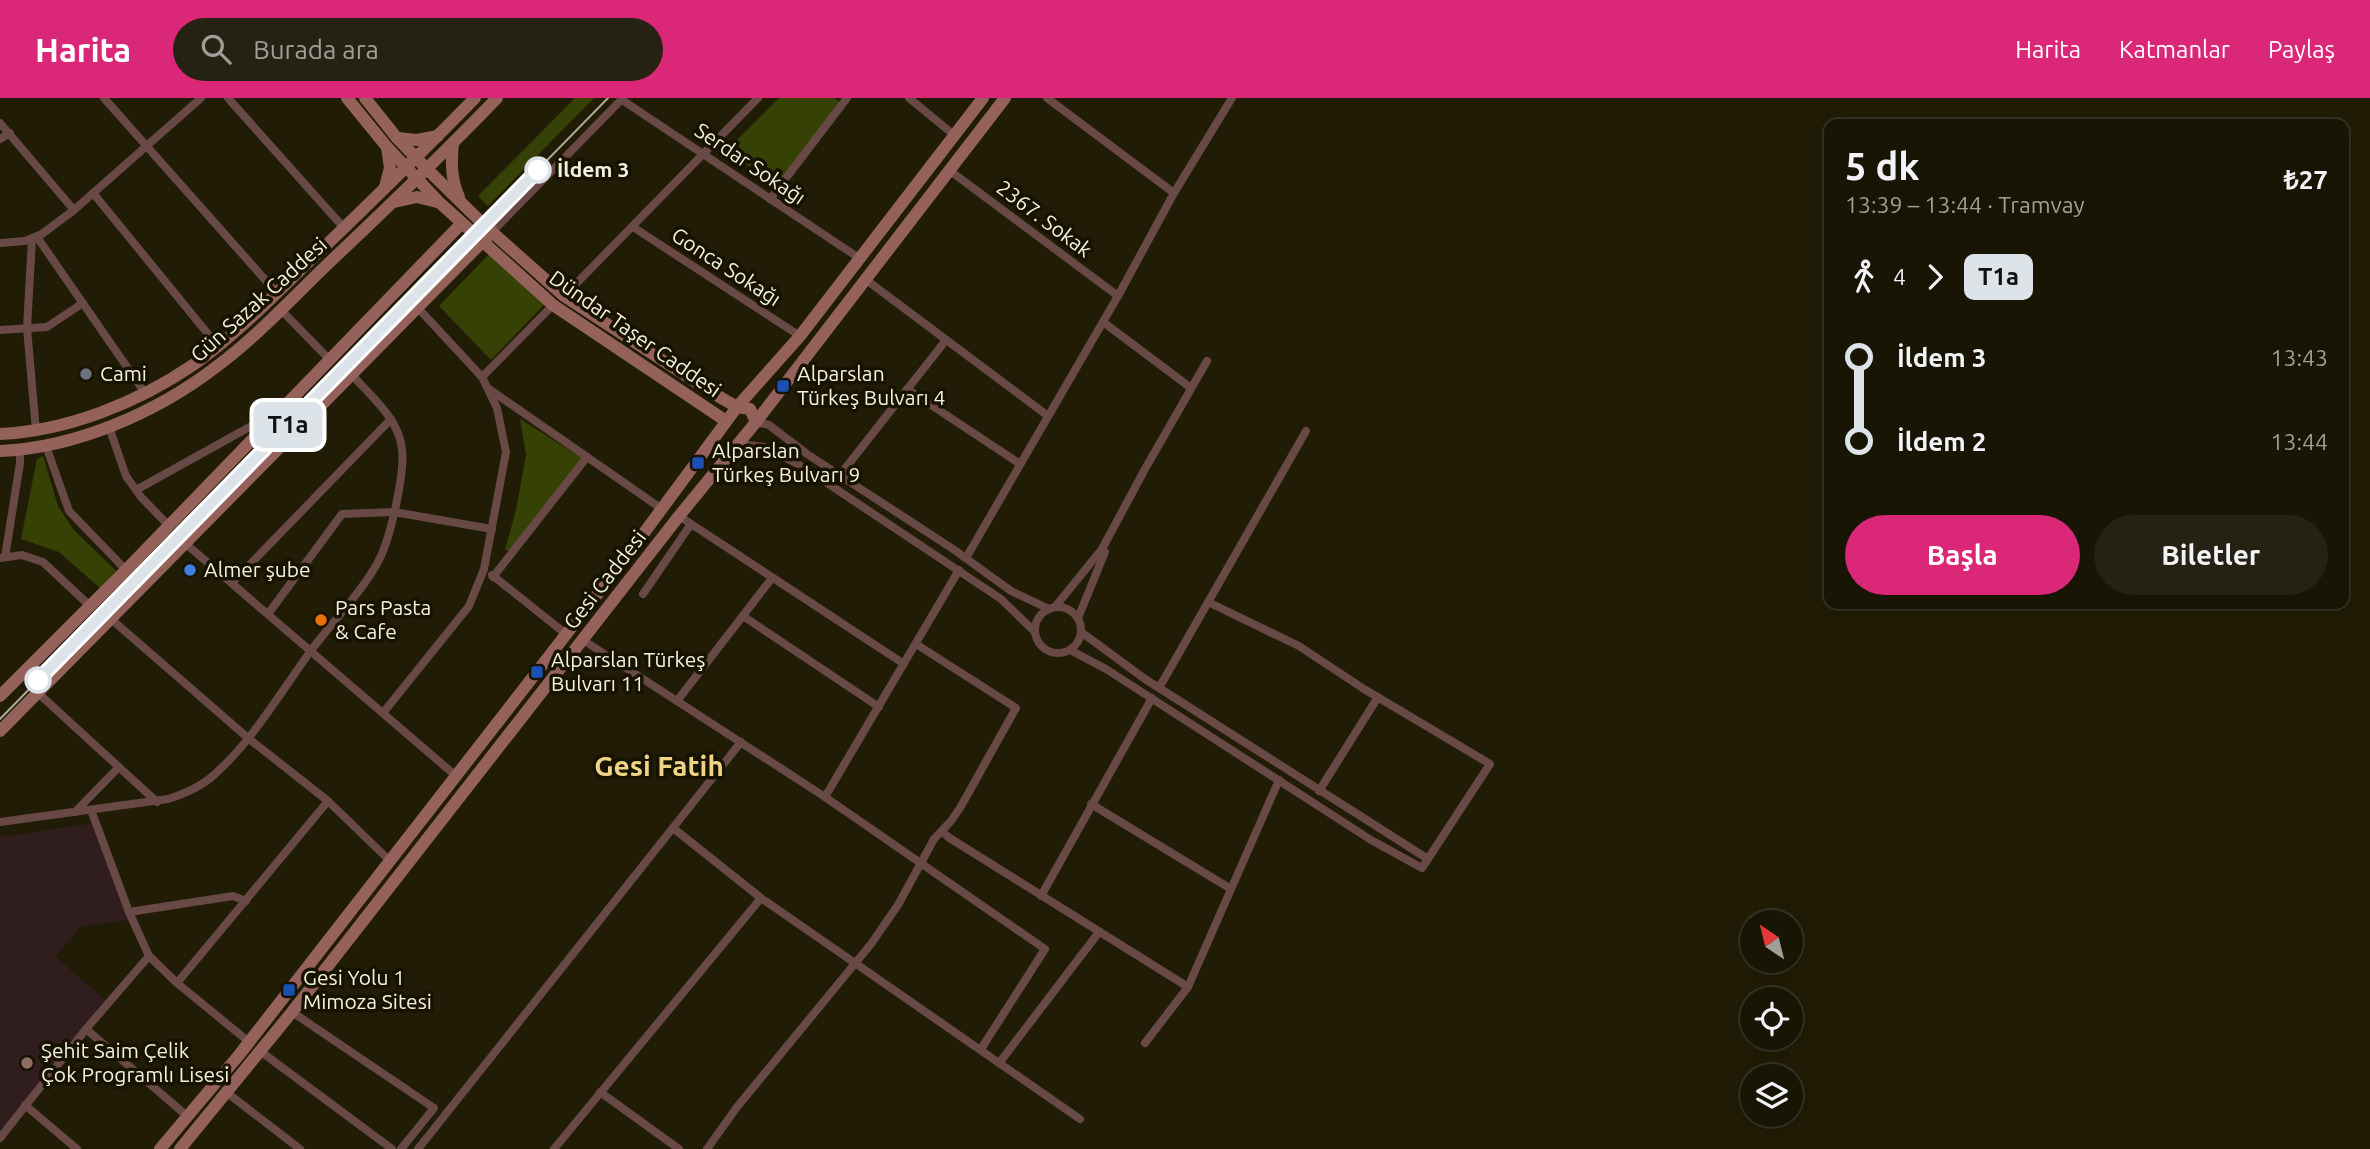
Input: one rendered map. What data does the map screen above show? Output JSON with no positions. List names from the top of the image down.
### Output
{
  "streets": {
    "street": [
      "Serdar Sokağı",
      "2367. Sokak",
      "Gonca Sokağı",
      "Gün Sazak Caddesi",
      "Dündar Taşer Caddesi",
      "Gesi Caddesi"
    ]
  },
  "crossings": [
    ["2367. Sokak", "Gesi Caddesi"],
    ["Gün Sazak Caddesi", "Dündar Taşer Caddesi"],
    ["Dündar Taşer Caddesi", "Gesi Caddesi"]
  ],
  "districts": ["Gesi Fatih"],
  "places": {
    "other": [
      "İldem 3",
      "Cami",
      "Almer şube",
      "Pars Pasta & Cafe",
      "Şehit Saim Çelik Çok Programlı Lisesi"
    ],
    "transit": [
      "Alparslan Türkeş Bulvarı 4",
      "Alparslan Türkeş Bulvarı 9",
      "Alparslan Türkeş Bulvarı 11",
      "Gesi Yolu 1 Mimoza Sitesi"
    ]
  },
  "lines": ["tram line T1a"],
  "north": "top left",
  "page": {
    "header": "Harita",
    "search": "Burada ara",
    "nav": ["Harita", "Katmanlar", "Paylaş"],
    "on_map": "T1a",
    "heading": ["5 dk", "13:39 – 13:44 · Tramvay", "₺27"],
    "legs": ["4", "T1a"],
    "list": [
      {
        "name": "İldem 3",
        "value": "13:43"
      },
      {
        "name": "İldem 2",
        "value": "13:44"
      }
    ],
    "buttons": ["Başla", "Biletler"]
  }
}
